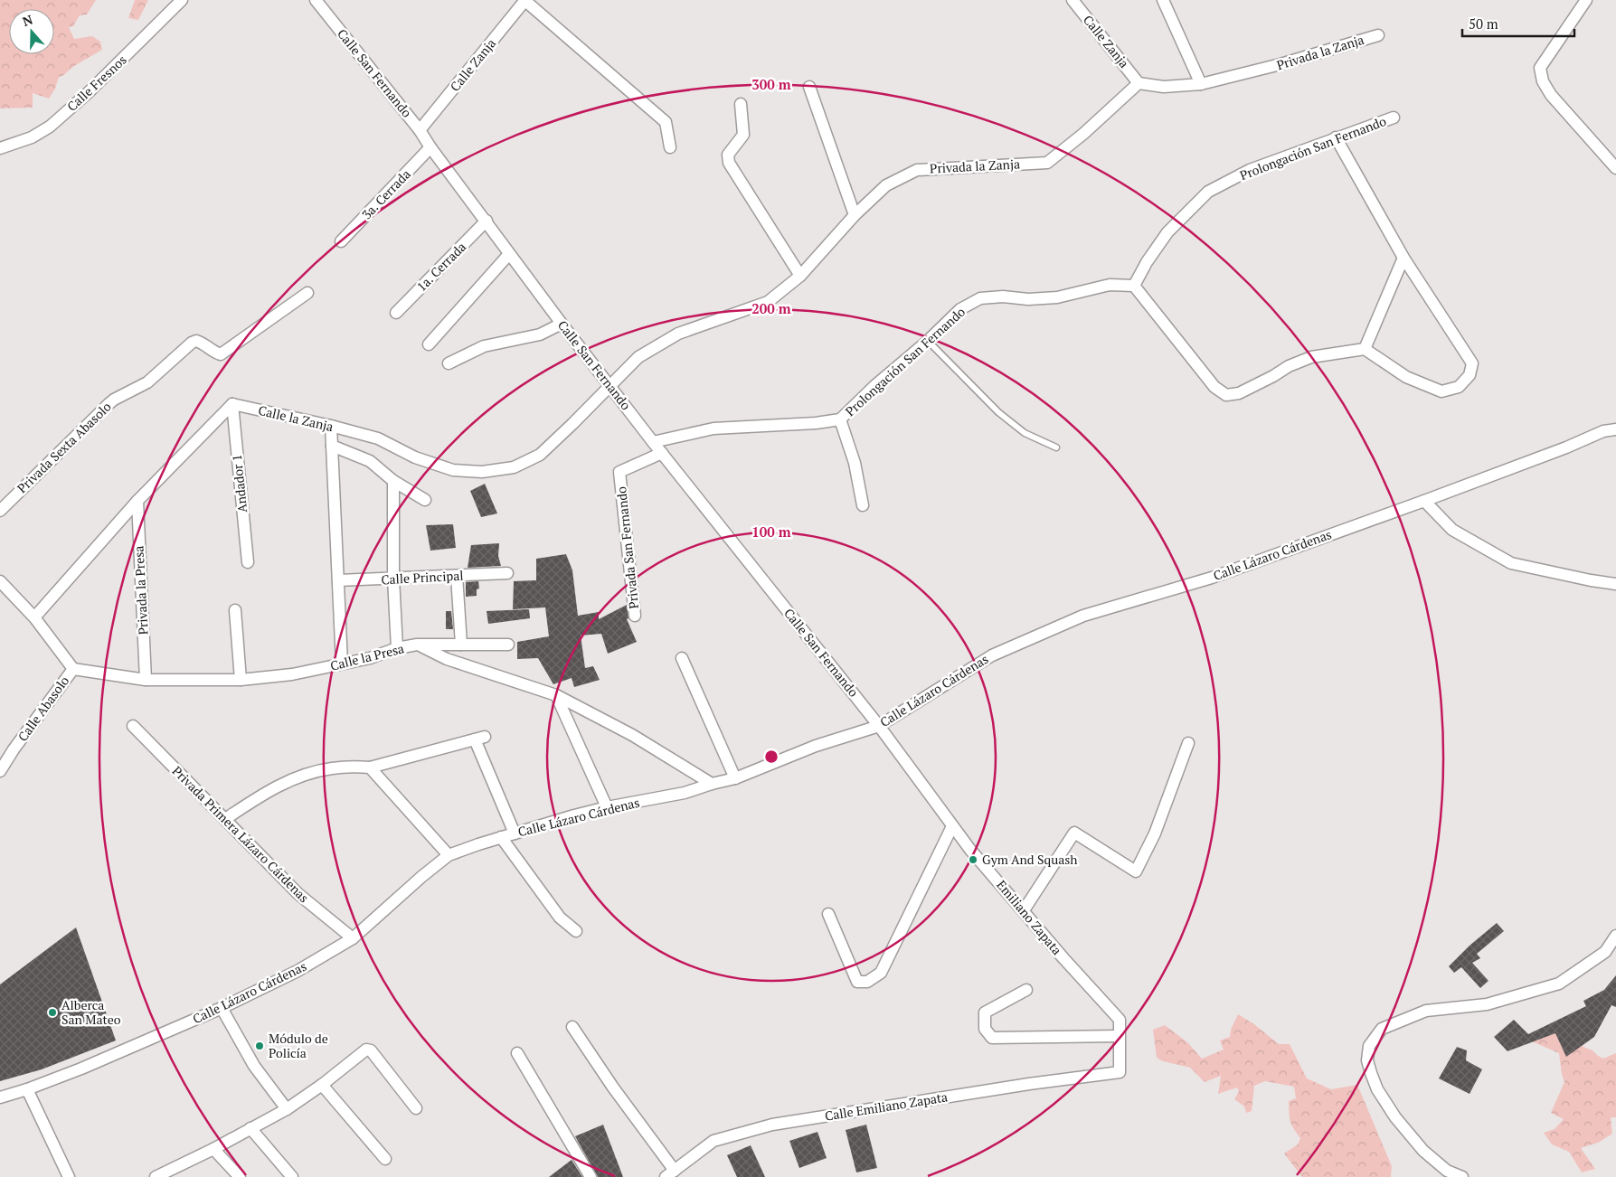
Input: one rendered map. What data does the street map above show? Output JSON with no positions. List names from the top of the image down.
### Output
{
  "streets": {
    "street": [
      "Calle Zanja",
      "Privada la Zanja",
      "Calle San Fernando",
      "Calle Fresnos",
      "Prolongación San Fernando",
      "3a. Cerrada",
      "1a. Cerrada",
      "Calle la Zanja",
      "Privada Sexta Abasolo",
      "Andador 1",
      "Privada San Fernando",
      "Calle Lázaro Cárdenas",
      "Calle Principal",
      "Privada la Presa",
      "Calle la Presa",
      "Calle Abasolo",
      "Privada Primera Lázaro Cárdenas",
      "Emiliano Zapata",
      "Calle Emiliano Zapata"
    ]
  },
  "crossings": [
    ["Calle Zanja", "Privada la Zanja"],
    ["Calle Zanja", "Calle San Fernando"],
    ["Privada la Zanja", "Calle San Fernando"],
    ["Privada la Zanja", "Calle la Zanja"],
    ["Calle San Fernando", "Prolongación San Fernando"],
    ["Calle San Fernando", "3a. Cerrada"],
    ["Calle San Fernando", "1a. Cerrada"],
    ["Calle San Fernando", "Calle la Zanja"],
    ["Calle San Fernando", "Privada San Fernando"],
    ["Calle San Fernando", "Calle Lázaro Cárdenas"],
    ["Calle San Fernando", "Emiliano Zapata"],
    ["Calle la Zanja", "Andador 1"],
    ["Calle Lázaro Cárdenas", "Calle la Presa"],
    ["Calle Lázaro Cárdenas", "Privada Primera Lázaro Cárdenas"],
    ["Calle Lázaro Cárdenas", "Emiliano Zapata"],
    ["Privada la Presa", "Calle la Presa"],
    ["Calle la Presa", "Calle Abasolo"],
    ["Emiliano Zapata", "Calle Emiliano Zapata"]
  ],
  "places": ["Gym And Squash", "Alberca San Mateo", "Módulo de Policía"],
  "scale_bar": "50 m",
  "north": "top",
  "rings": ["300 m", "200 m", "100 m"]
}
